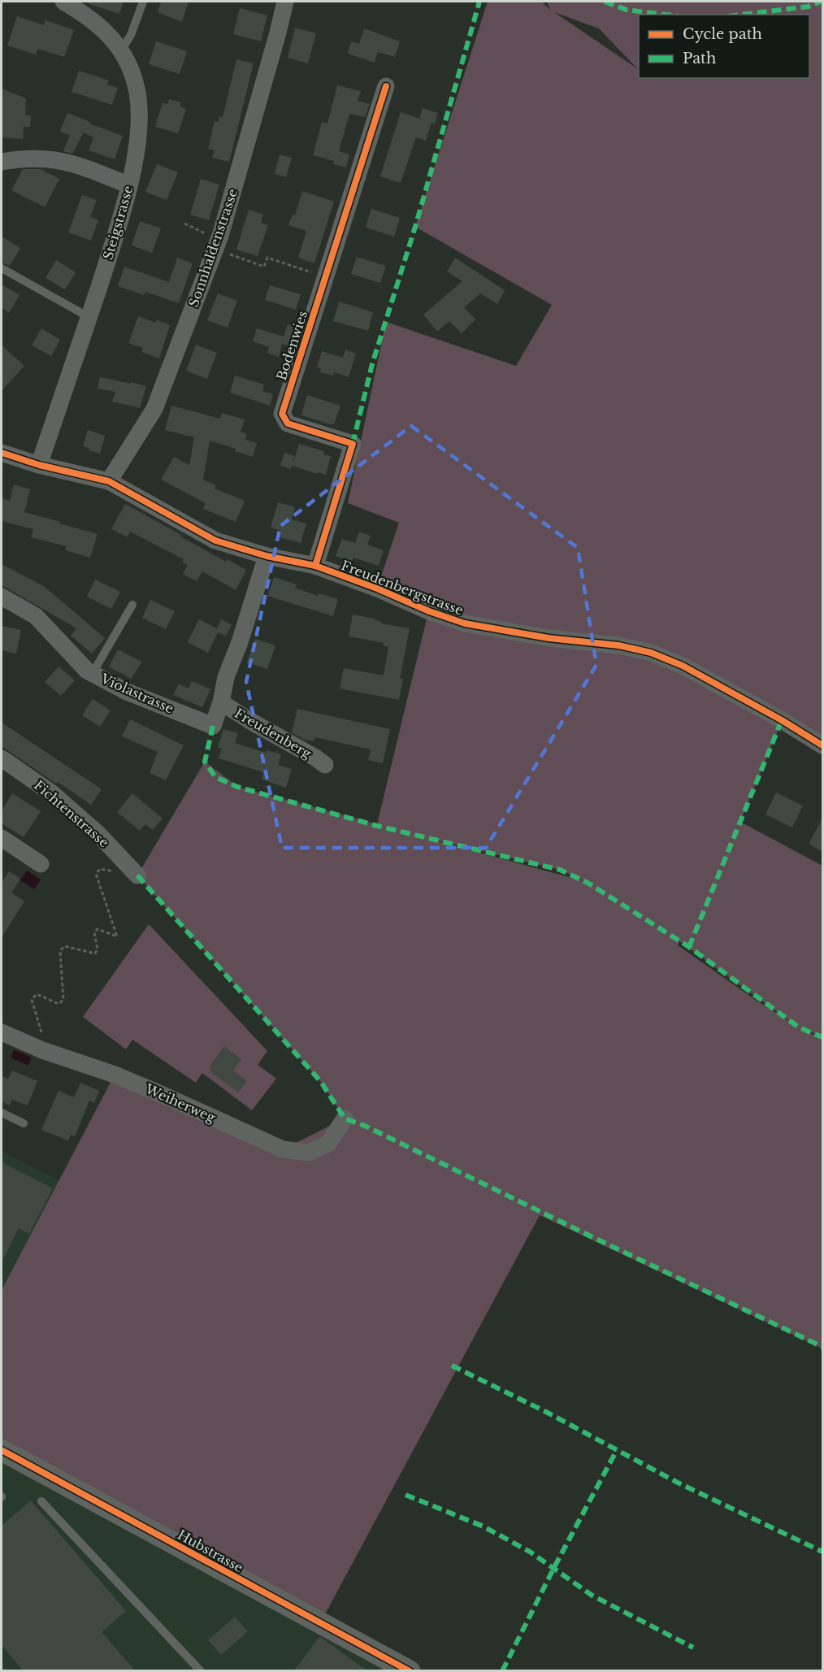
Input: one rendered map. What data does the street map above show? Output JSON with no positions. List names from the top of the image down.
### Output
{
  "streets": {
    "street": [
      "Steigstrasse",
      "Sonnhaldenstrasse",
      "Bodenwies",
      "Freudenbergstrasse",
      "Violastrasse",
      "Freudenberg",
      "Fichtenstrasse",
      "Weiherweg",
      "Hubstrasse"
    ]
  },
  "crossings": [
    ["Steigstrasse", "Freudenbergstrasse"],
    ["Sonnhaldenstrasse", "Freudenbergstrasse"],
    ["Bodenwies", "Freudenbergstrasse"],
    ["Violastrasse", "Freudenberg"]
  ],
  "legend": ["Cycle path", "Path"]
}
